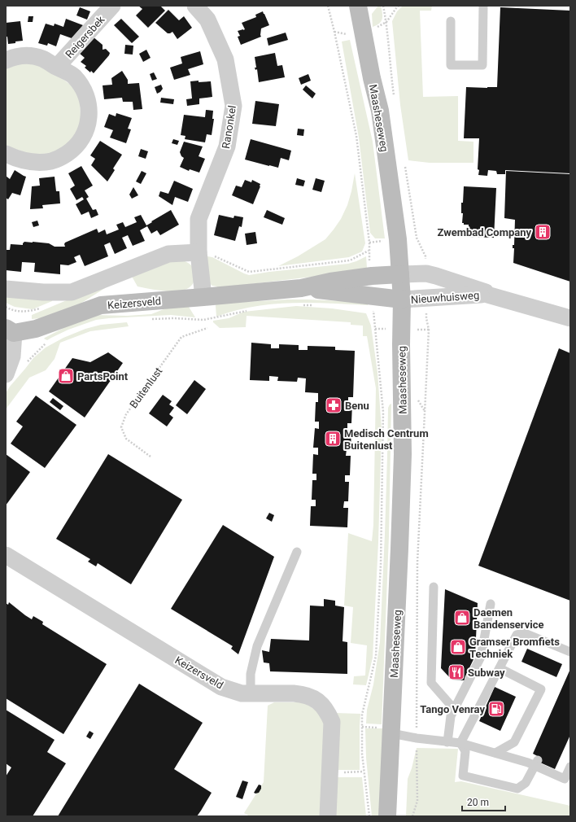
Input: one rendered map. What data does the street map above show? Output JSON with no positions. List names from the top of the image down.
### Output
{
  "streets": {
    "main road": ["Maasheseweg", "Keizersveld"],
    "street": ["Reigersbek", "Ranonkel", "Nieuwhuisweg"],
    "path": ["Buitenlust"]
  },
  "crossings": [
    ["Maasheseweg", "Nieuwhuisweg"],
    ["Maasheseweg", "Keizersveld"],
    ["Ranonkel", "Keizersveld"],
    ["Nieuwhuisweg", "Keizersveld"]
  ],
  "places": {
    "building": ["Zwembad Company", "Medisch Centrum Buitenlust"],
    "shop": ["PartsPoint", "Daemen Bandenservice", "Gramser Bromfiets Techniek"],
    "pharmacy": ["Benu"],
    "restaurant": ["Subway"],
    "fuel station": ["Tango Venray"]
  },
  "scale_bar": "20 m"
}
